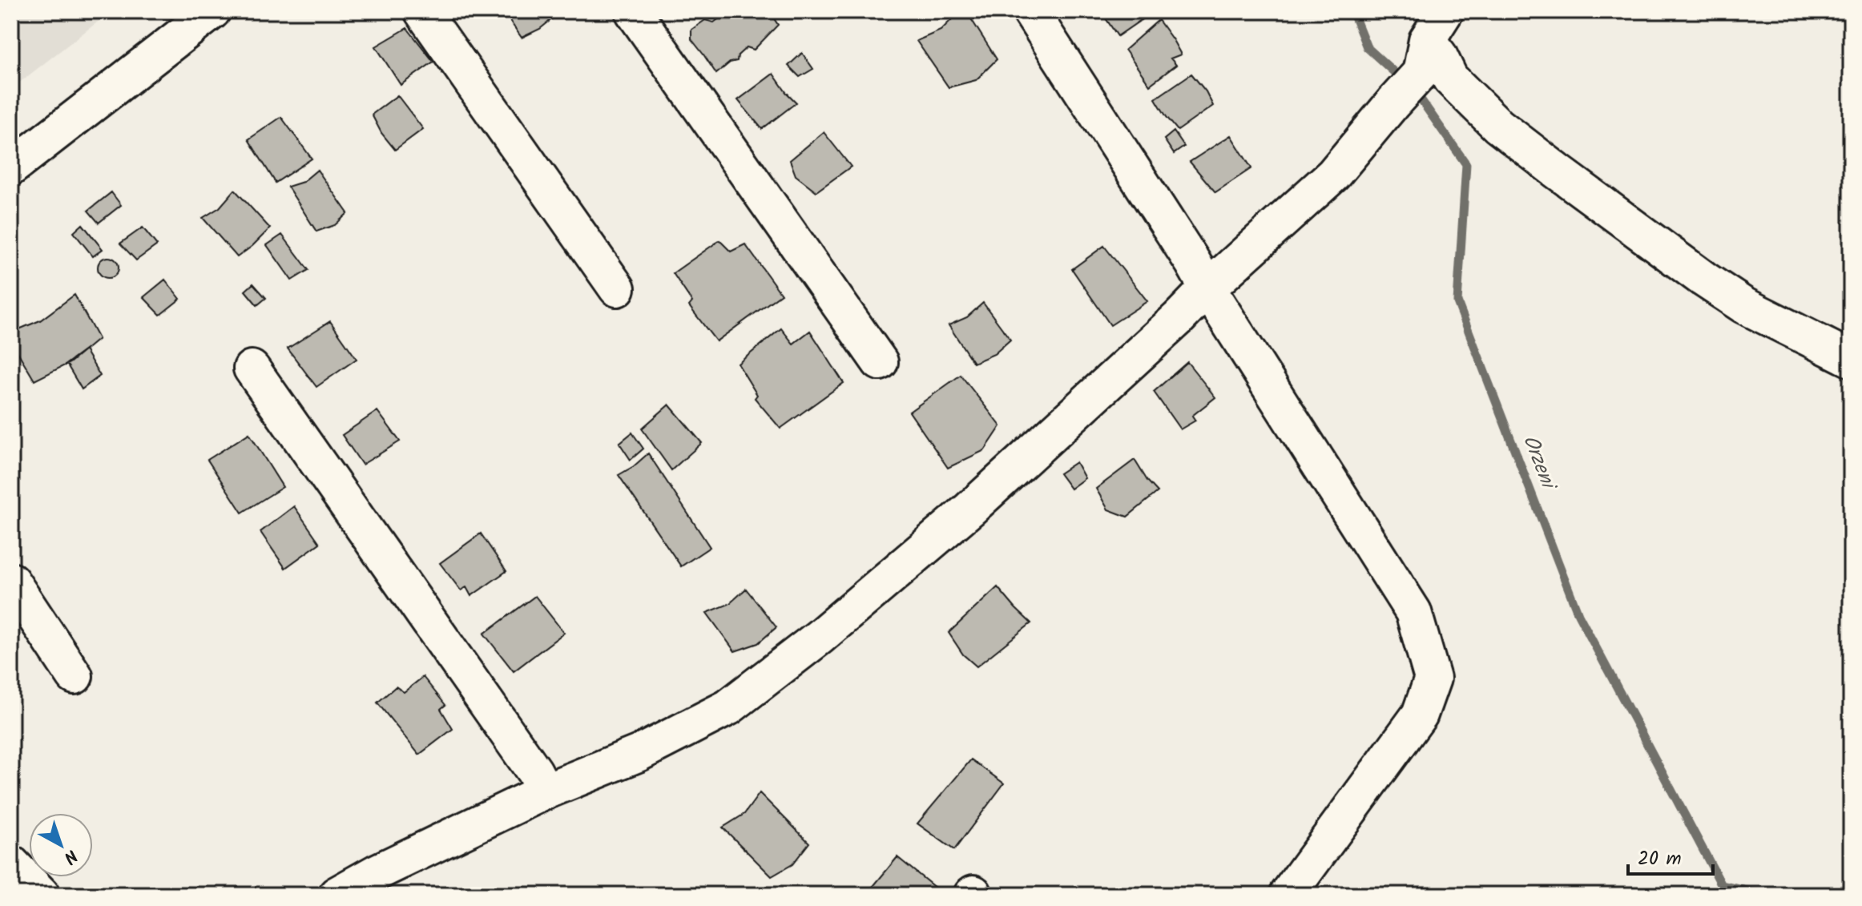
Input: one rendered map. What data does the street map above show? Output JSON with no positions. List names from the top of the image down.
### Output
{
  "water": ["Orzeni"],
  "scale_bar": "20 m",
  "north": "bottom right"
}
